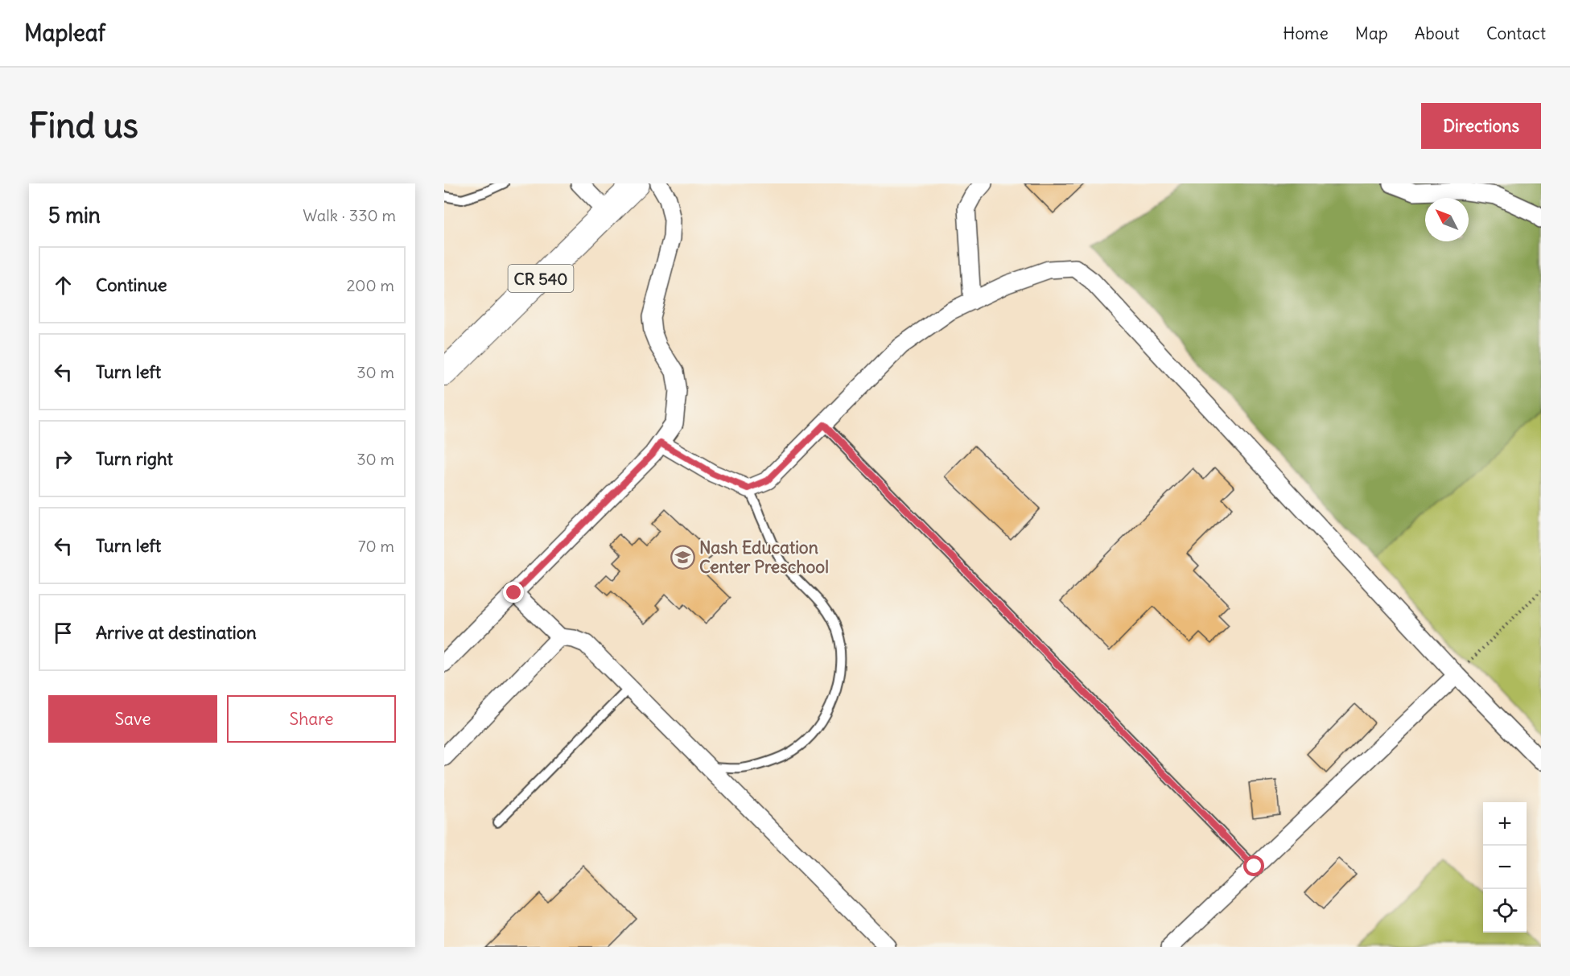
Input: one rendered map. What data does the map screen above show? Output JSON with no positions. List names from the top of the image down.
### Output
{
  "streets": {
    "main road": ["CR 540"]
  },
  "places": {
    "school or university": ["Nash Education Center Preschool"]
  },
  "north": "top left",
  "page": {
    "header": "Mapleaf",
    "nav": [
      "Home",
      "Map",
      "About",
      "Contact"
    ],
    "buttons": [
      "Directions",
      ["Save", "Share"]
    ],
    "title": "Find us",
    "heading": ["5 min", "Walk · 330 m"],
    "list": [
      ["Continue", "200 m"],
      ["Turn left", "30 m"],
      ["Turn right", "30 m"],
      ["Turn left", "70 m"],
      "Arrive at destination"
    ],
    "map_buttons": ["+", "−"]
  }
}
